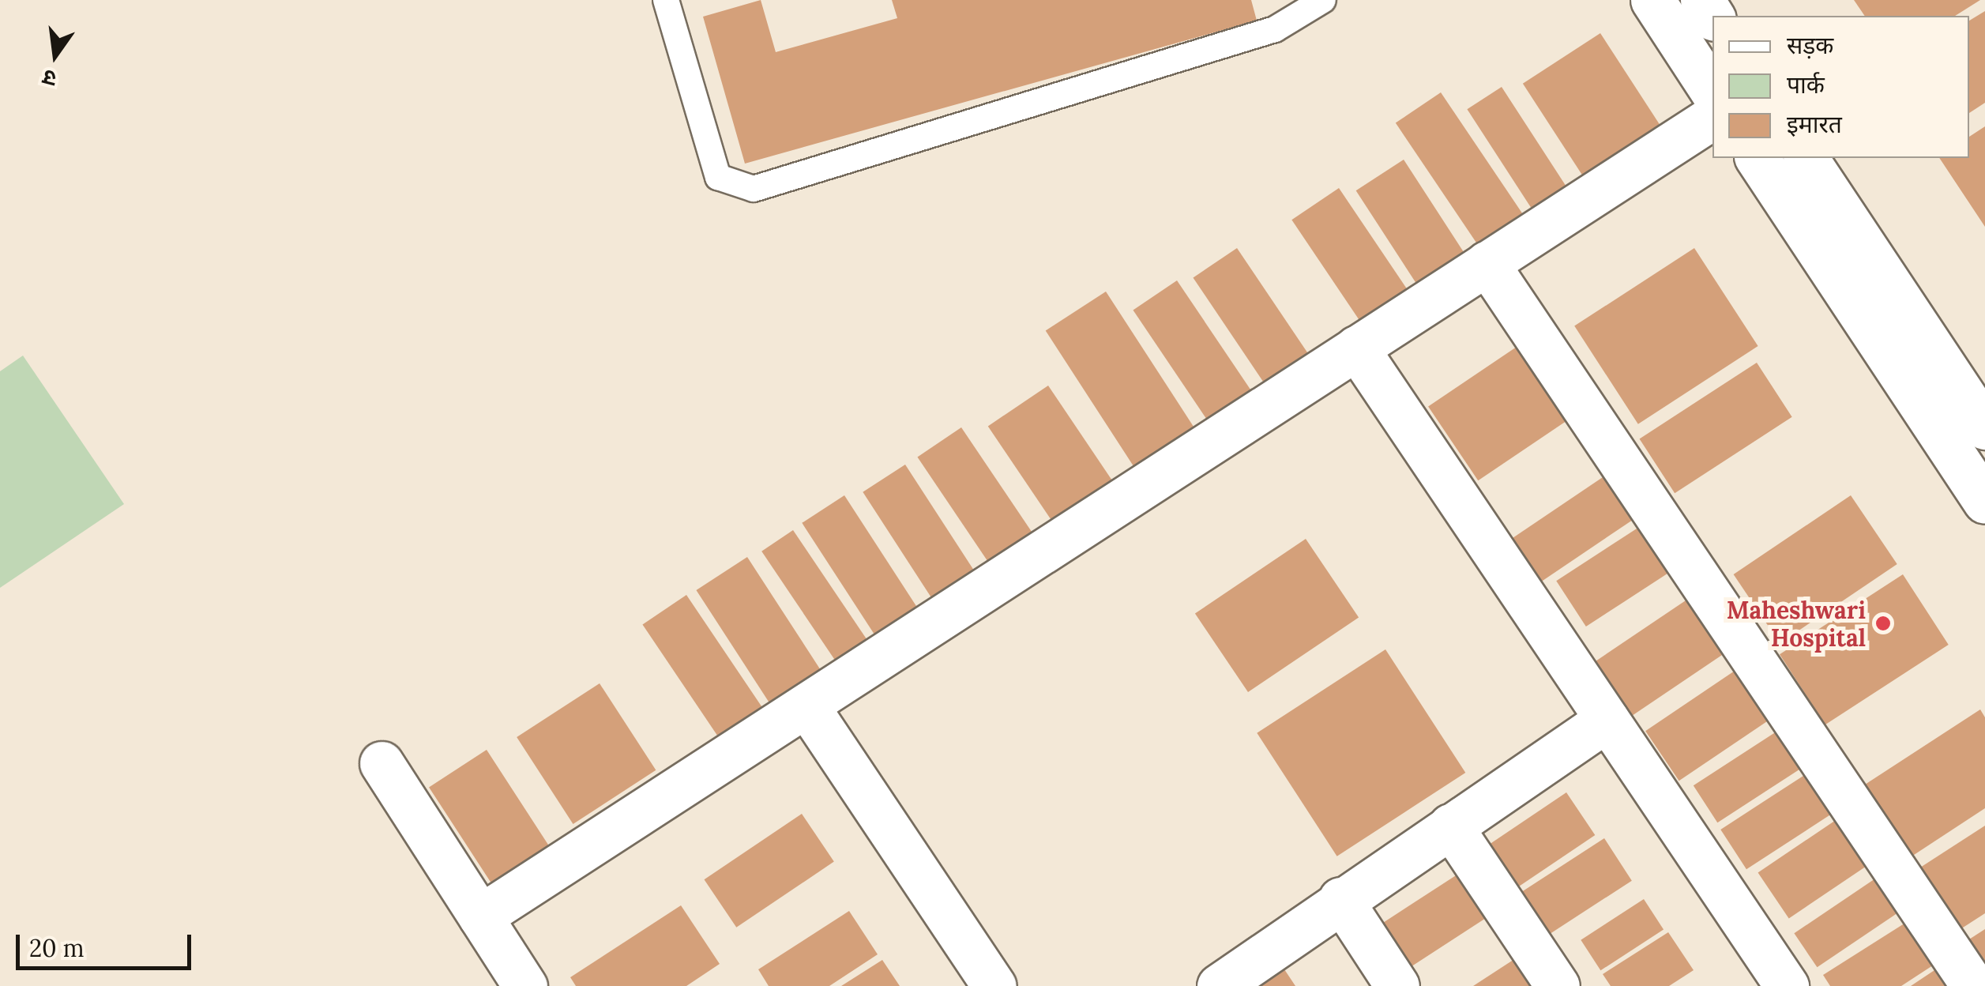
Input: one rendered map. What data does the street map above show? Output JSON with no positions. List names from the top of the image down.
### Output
{
  "places": ["Maheshwari Hospital"],
  "legend": ["सड़क", "पार्क", "इमारत"],
  "scale_bar": "20 m",
  "north": "bottom"
}
